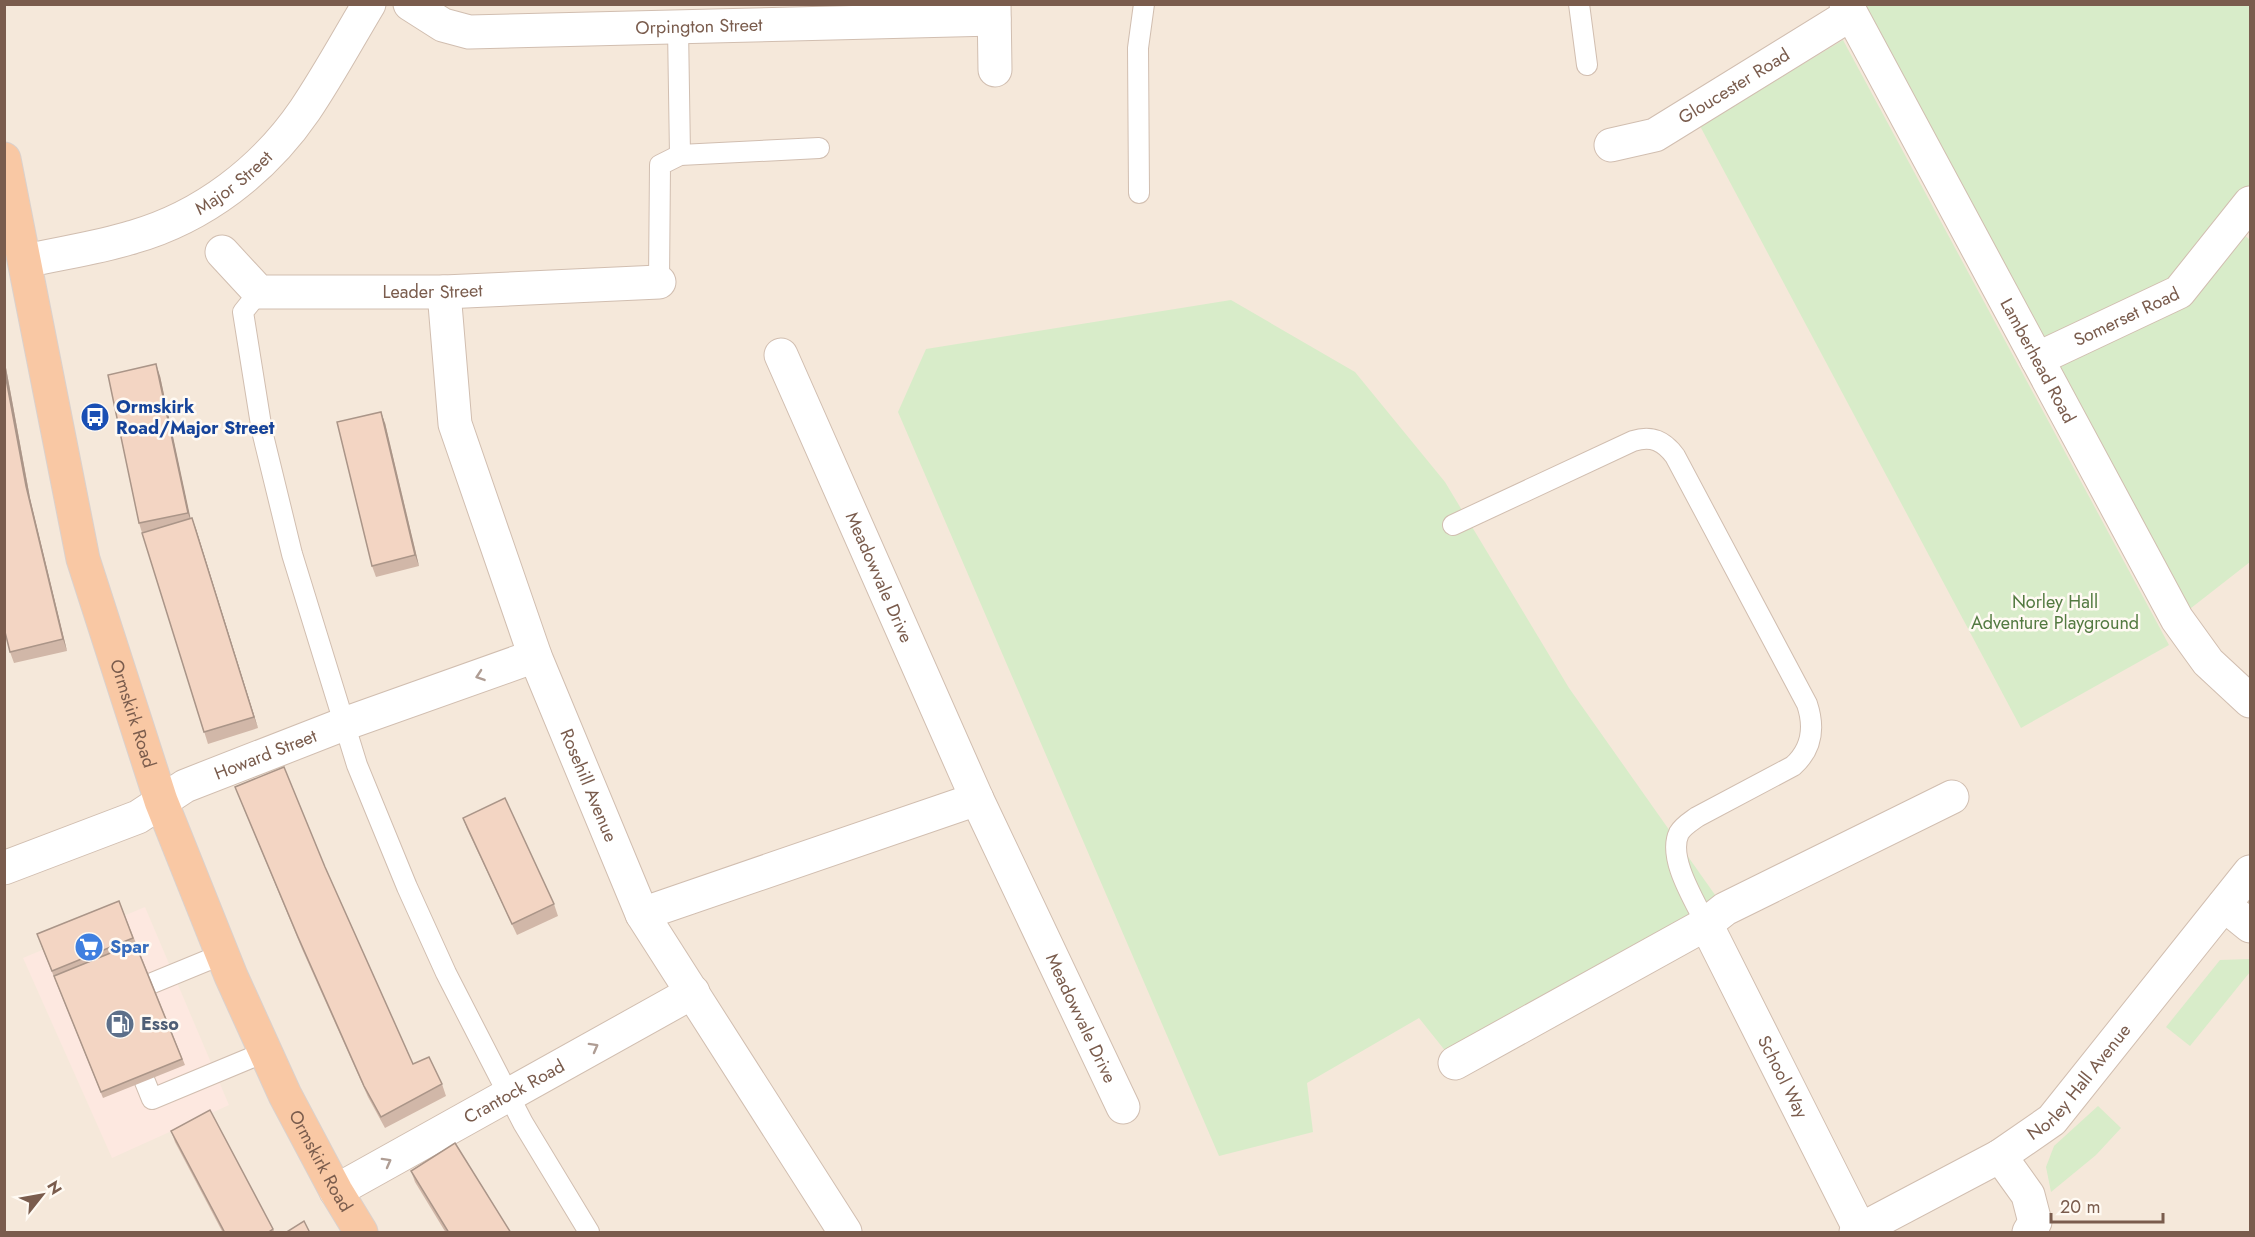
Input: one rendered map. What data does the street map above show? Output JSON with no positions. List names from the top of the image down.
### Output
{
  "streets": {
    "highway": ["Ormskirk Road"],
    "street": [
      "Orpington Street",
      "Gloucester Road",
      "Major Street",
      "Leader Street",
      "Somerset Road",
      "Lamberhead Road",
      "Meadowvale Drive",
      "Howard Street",
      "Rosehill Avenue",
      "School Way",
      "Norley Hall Avenue",
      "Crantock Road"
    ]
  },
  "crossings": [
    ["Gloucester Road", "Lamberhead Road"],
    ["Major Street", "Ormskirk Road"],
    ["Leader Street", "Rosehill Avenue"],
    ["Somerset Road", "Lamberhead Road"],
    ["Ormskirk Road", "Howard Street"],
    ["Ormskirk Road", "Crantock Road"],
    ["Howard Street", "Rosehill Avenue"],
    ["Rosehill Avenue", "Crantock Road"],
    ["School Way", "Norley Hall Avenue"]
  ],
  "one_way": ["Howard Street", "Crantock Road"],
  "parks": ["Norley Hall Adventure Playground"],
  "places": {
    "bus stop": ["Ormskirk Road/Major Street"],
    "supermarket": ["Spar"],
    "fuel station": ["Esso"]
  },
  "scale_bar": "20 m",
  "north": "top right"
}
